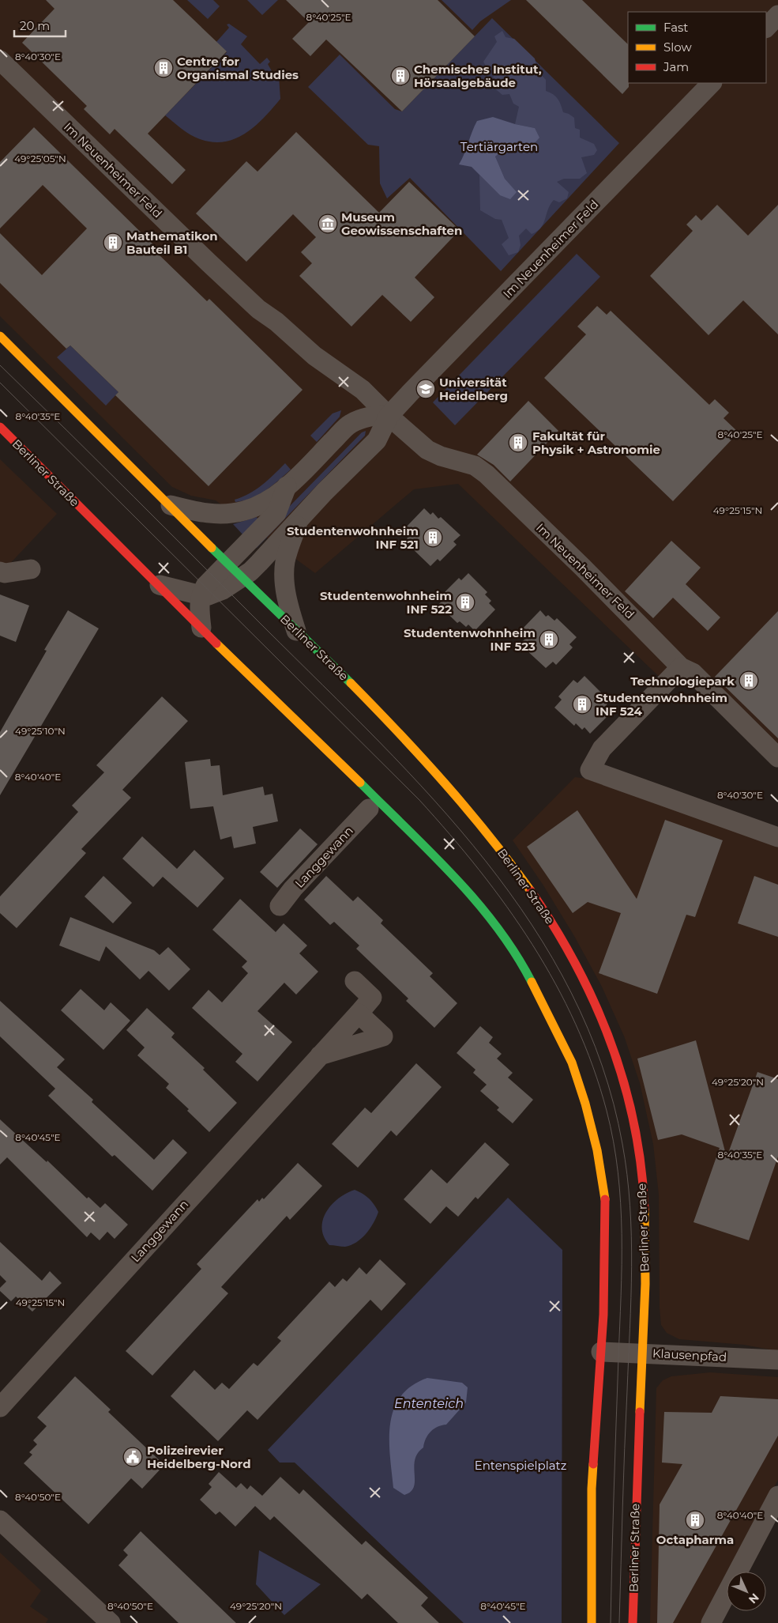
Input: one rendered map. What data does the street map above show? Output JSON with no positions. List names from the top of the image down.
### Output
{
  "streets": {
    "main road": ["Berliner Straße"],
    "street": ["Im Neuenheimer Feld", "Langgewann", "Klausenpfad"]
  },
  "crossings": [
    ["Im Neuenheimer Feld", "Berliner Straße"],
    ["Berliner Straße", "Klausenpfad"]
  ],
  "water": ["Ententeich"],
  "parks": ["Tertiärgarten", "Entenspielplatz"],
  "places": {
    "building": [
      "Centre for Organismal Studies",
      "Chemisches Institut, Hörsaalgebäude",
      "Mathematikon Bauteil B1",
      "Fakultät für Physik + Astronomie",
      "Studentenwohnheim INF 521",
      "Studentenwohnheim INF 522",
      "Studentenwohnheim INF 523",
      "Technologiepark",
      "Studentenwohnheim INF 524",
      "Octapharma"
    ],
    "museum": ["Museum Geowissenschaften"],
    "school or university": ["Universität Heidelberg"],
    "public building": ["Polizeirevier Heidelberg-Nord"]
  },
  "legend": ["Fast", "Slow", "Jam"],
  "scale_bar": "20 m",
  "north": "bottom right",
  "coordinates": [
    "8°40'25\"E",
    "8°40'30\"E",
    "49°25'05\"N",
    "8°40'35\"E",
    "49°25'15\"N",
    "49°25'10\"N",
    "8°40'40\"E",
    "49°25'20\"N",
    "8°40'45\"E",
    "8°40'50\"E"
  ]
}
